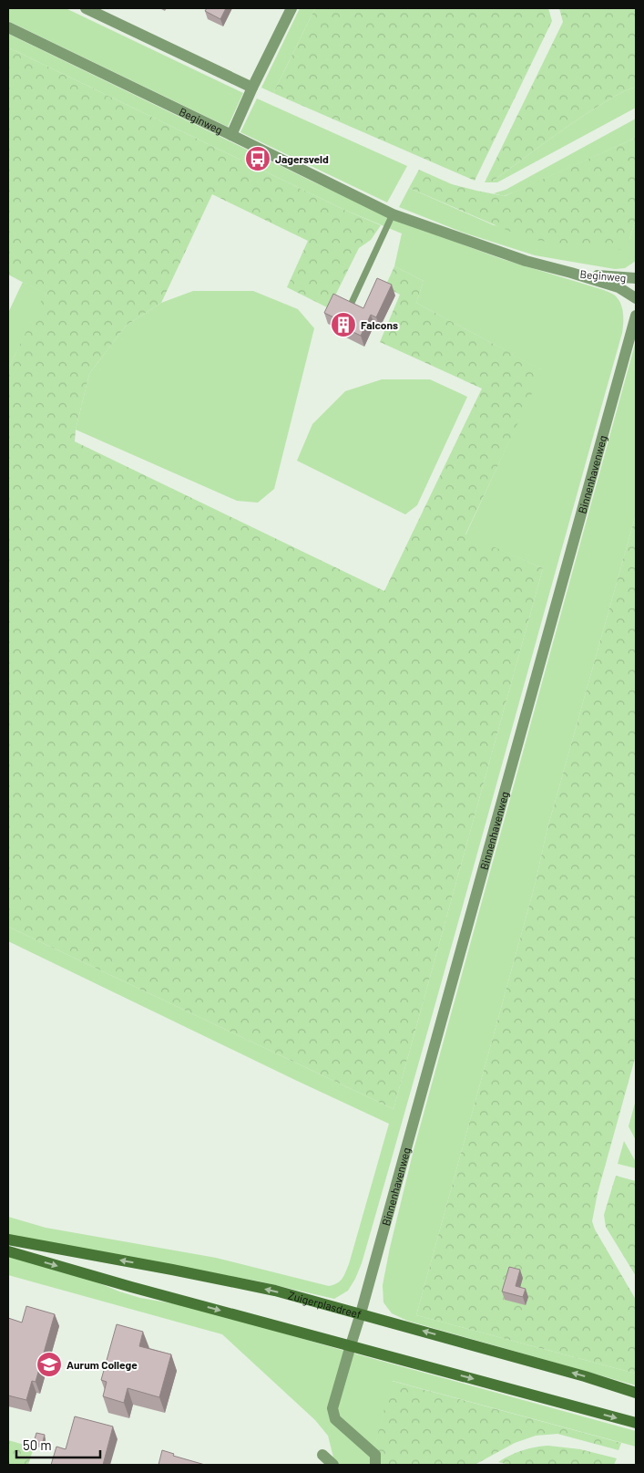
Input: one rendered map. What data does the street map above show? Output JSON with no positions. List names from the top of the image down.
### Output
{
  "streets": {
    "main road": ["Zuigerplasdreef"],
    "street": ["Beginweg", "Binnenhavenweg"]
  },
  "crossings": [
    ["Binnenhavenweg", "Zuigerplasdreef"]
  ],
  "places": {
    "bus stop": ["Jagersveld"],
    "building": ["Falcons"],
    "school or university": ["Aurum College"]
  },
  "scale_bar": "50 m"
}
